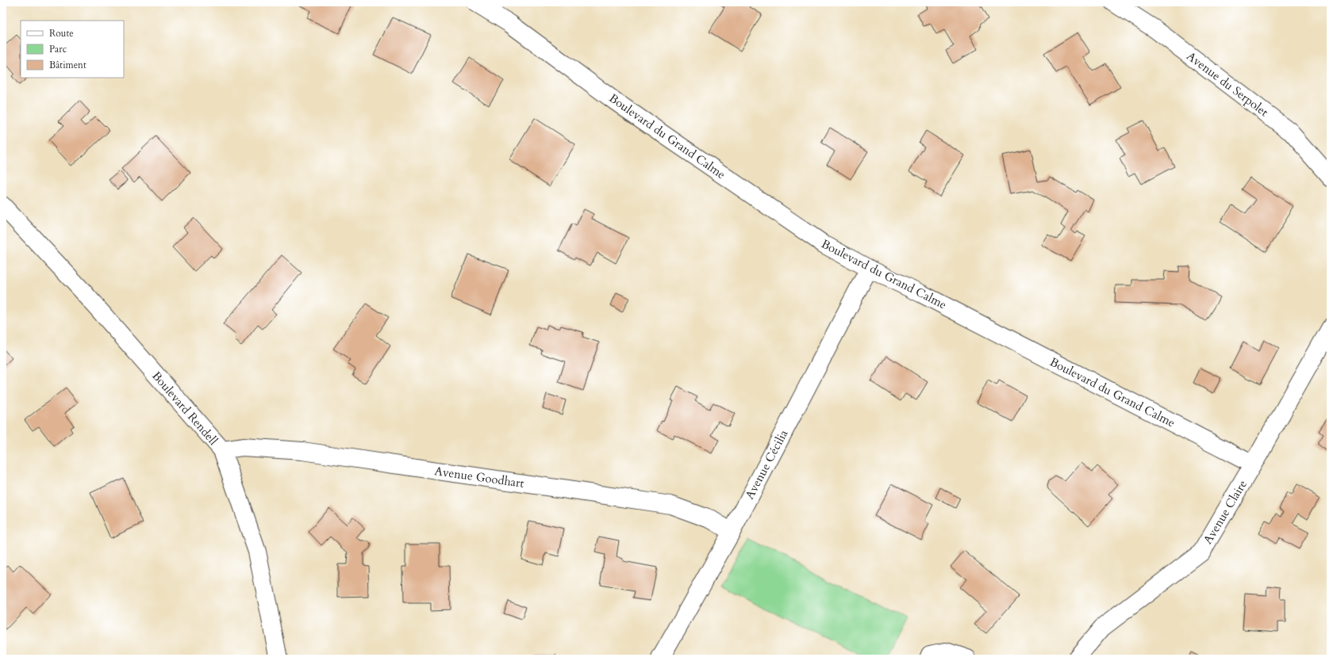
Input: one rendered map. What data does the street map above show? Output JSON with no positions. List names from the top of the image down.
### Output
{
  "streets": {
    "street": [
      "Avenue du Serpolet",
      "Boulevard du Grand Calme",
      "Boulevard Rendell",
      "Avenue Cécilia",
      "Avenue Goodhart",
      "Avenue Claire"
    ]
  },
  "crossings": [
    ["Boulevard du Grand Calme", "Avenue Cécilia"],
    ["Boulevard du Grand Calme", "Avenue Claire"],
    ["Boulevard Rendell", "Avenue Goodhart"],
    ["Avenue Cécilia", "Avenue Goodhart"]
  ],
  "legend": ["Route", "Parc", "Bâtiment"]
}
